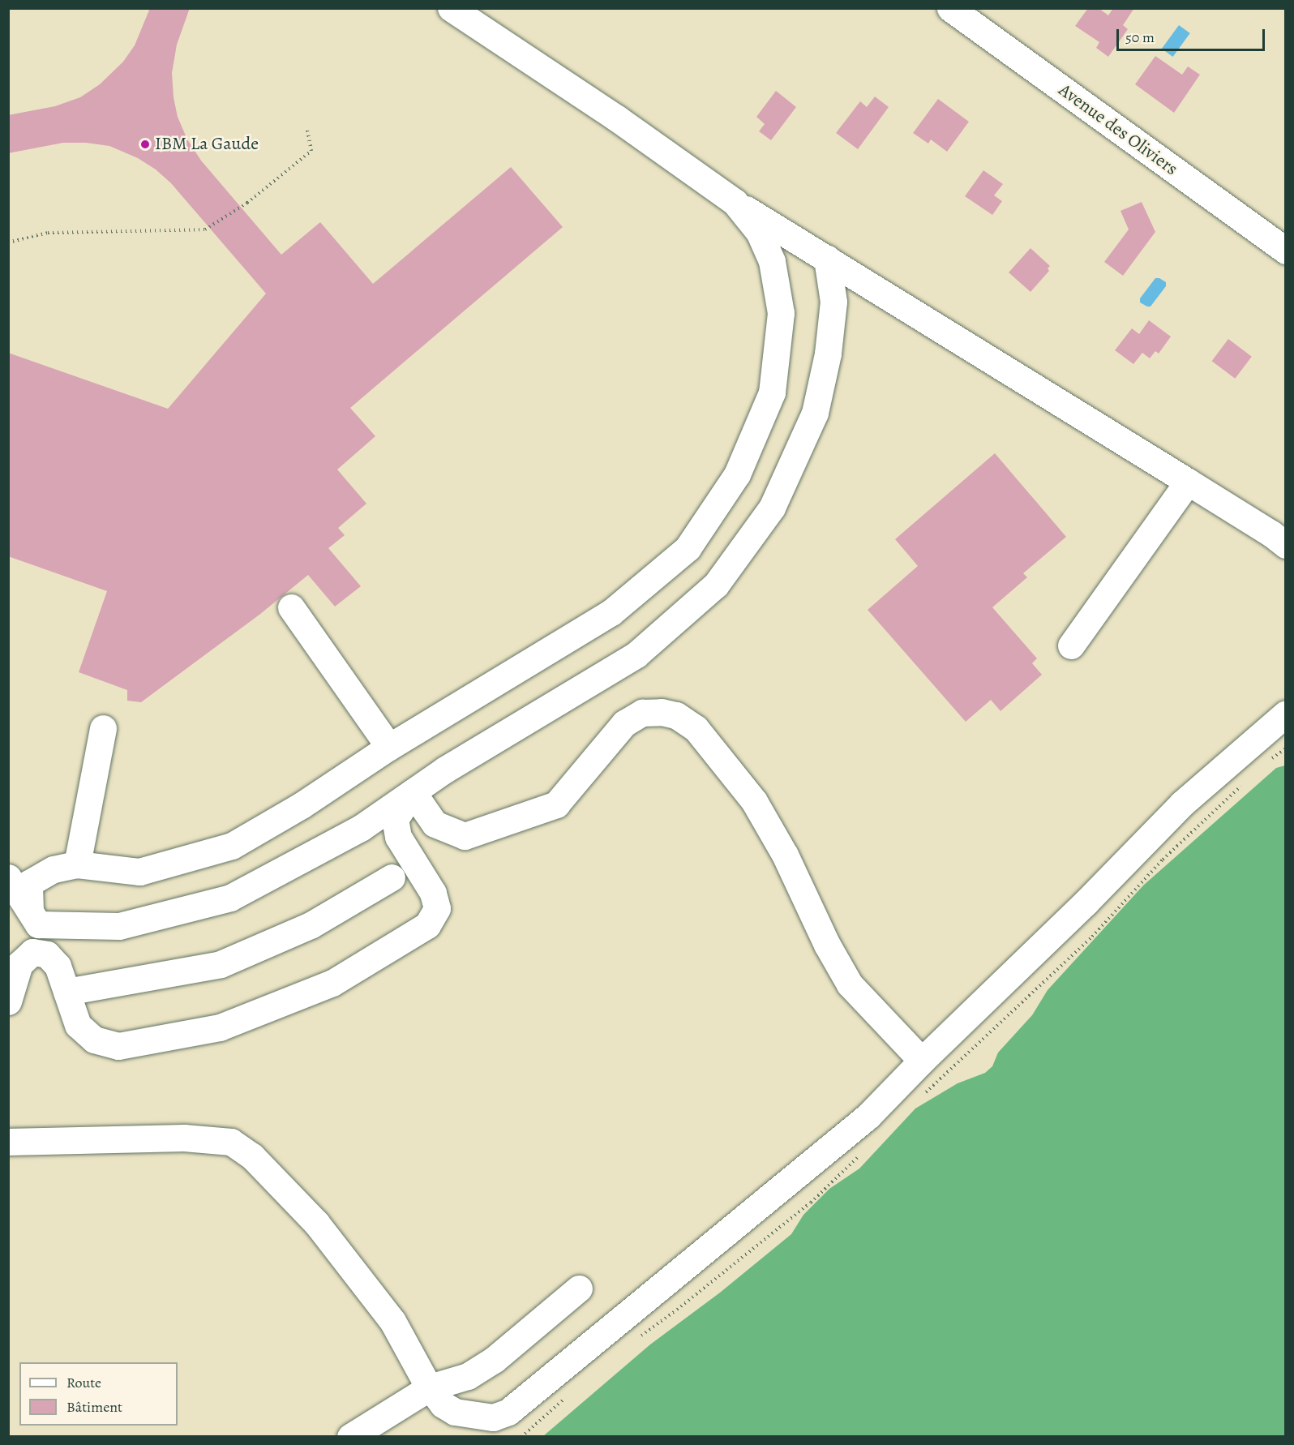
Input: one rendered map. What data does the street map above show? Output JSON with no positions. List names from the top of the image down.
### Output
{
  "streets": {
    "street": ["Avenue des Oliviers"]
  },
  "places": ["IBM La Gaude"],
  "legend": ["Route", "Bâtiment"],
  "scale_bar": "50 m"
}
